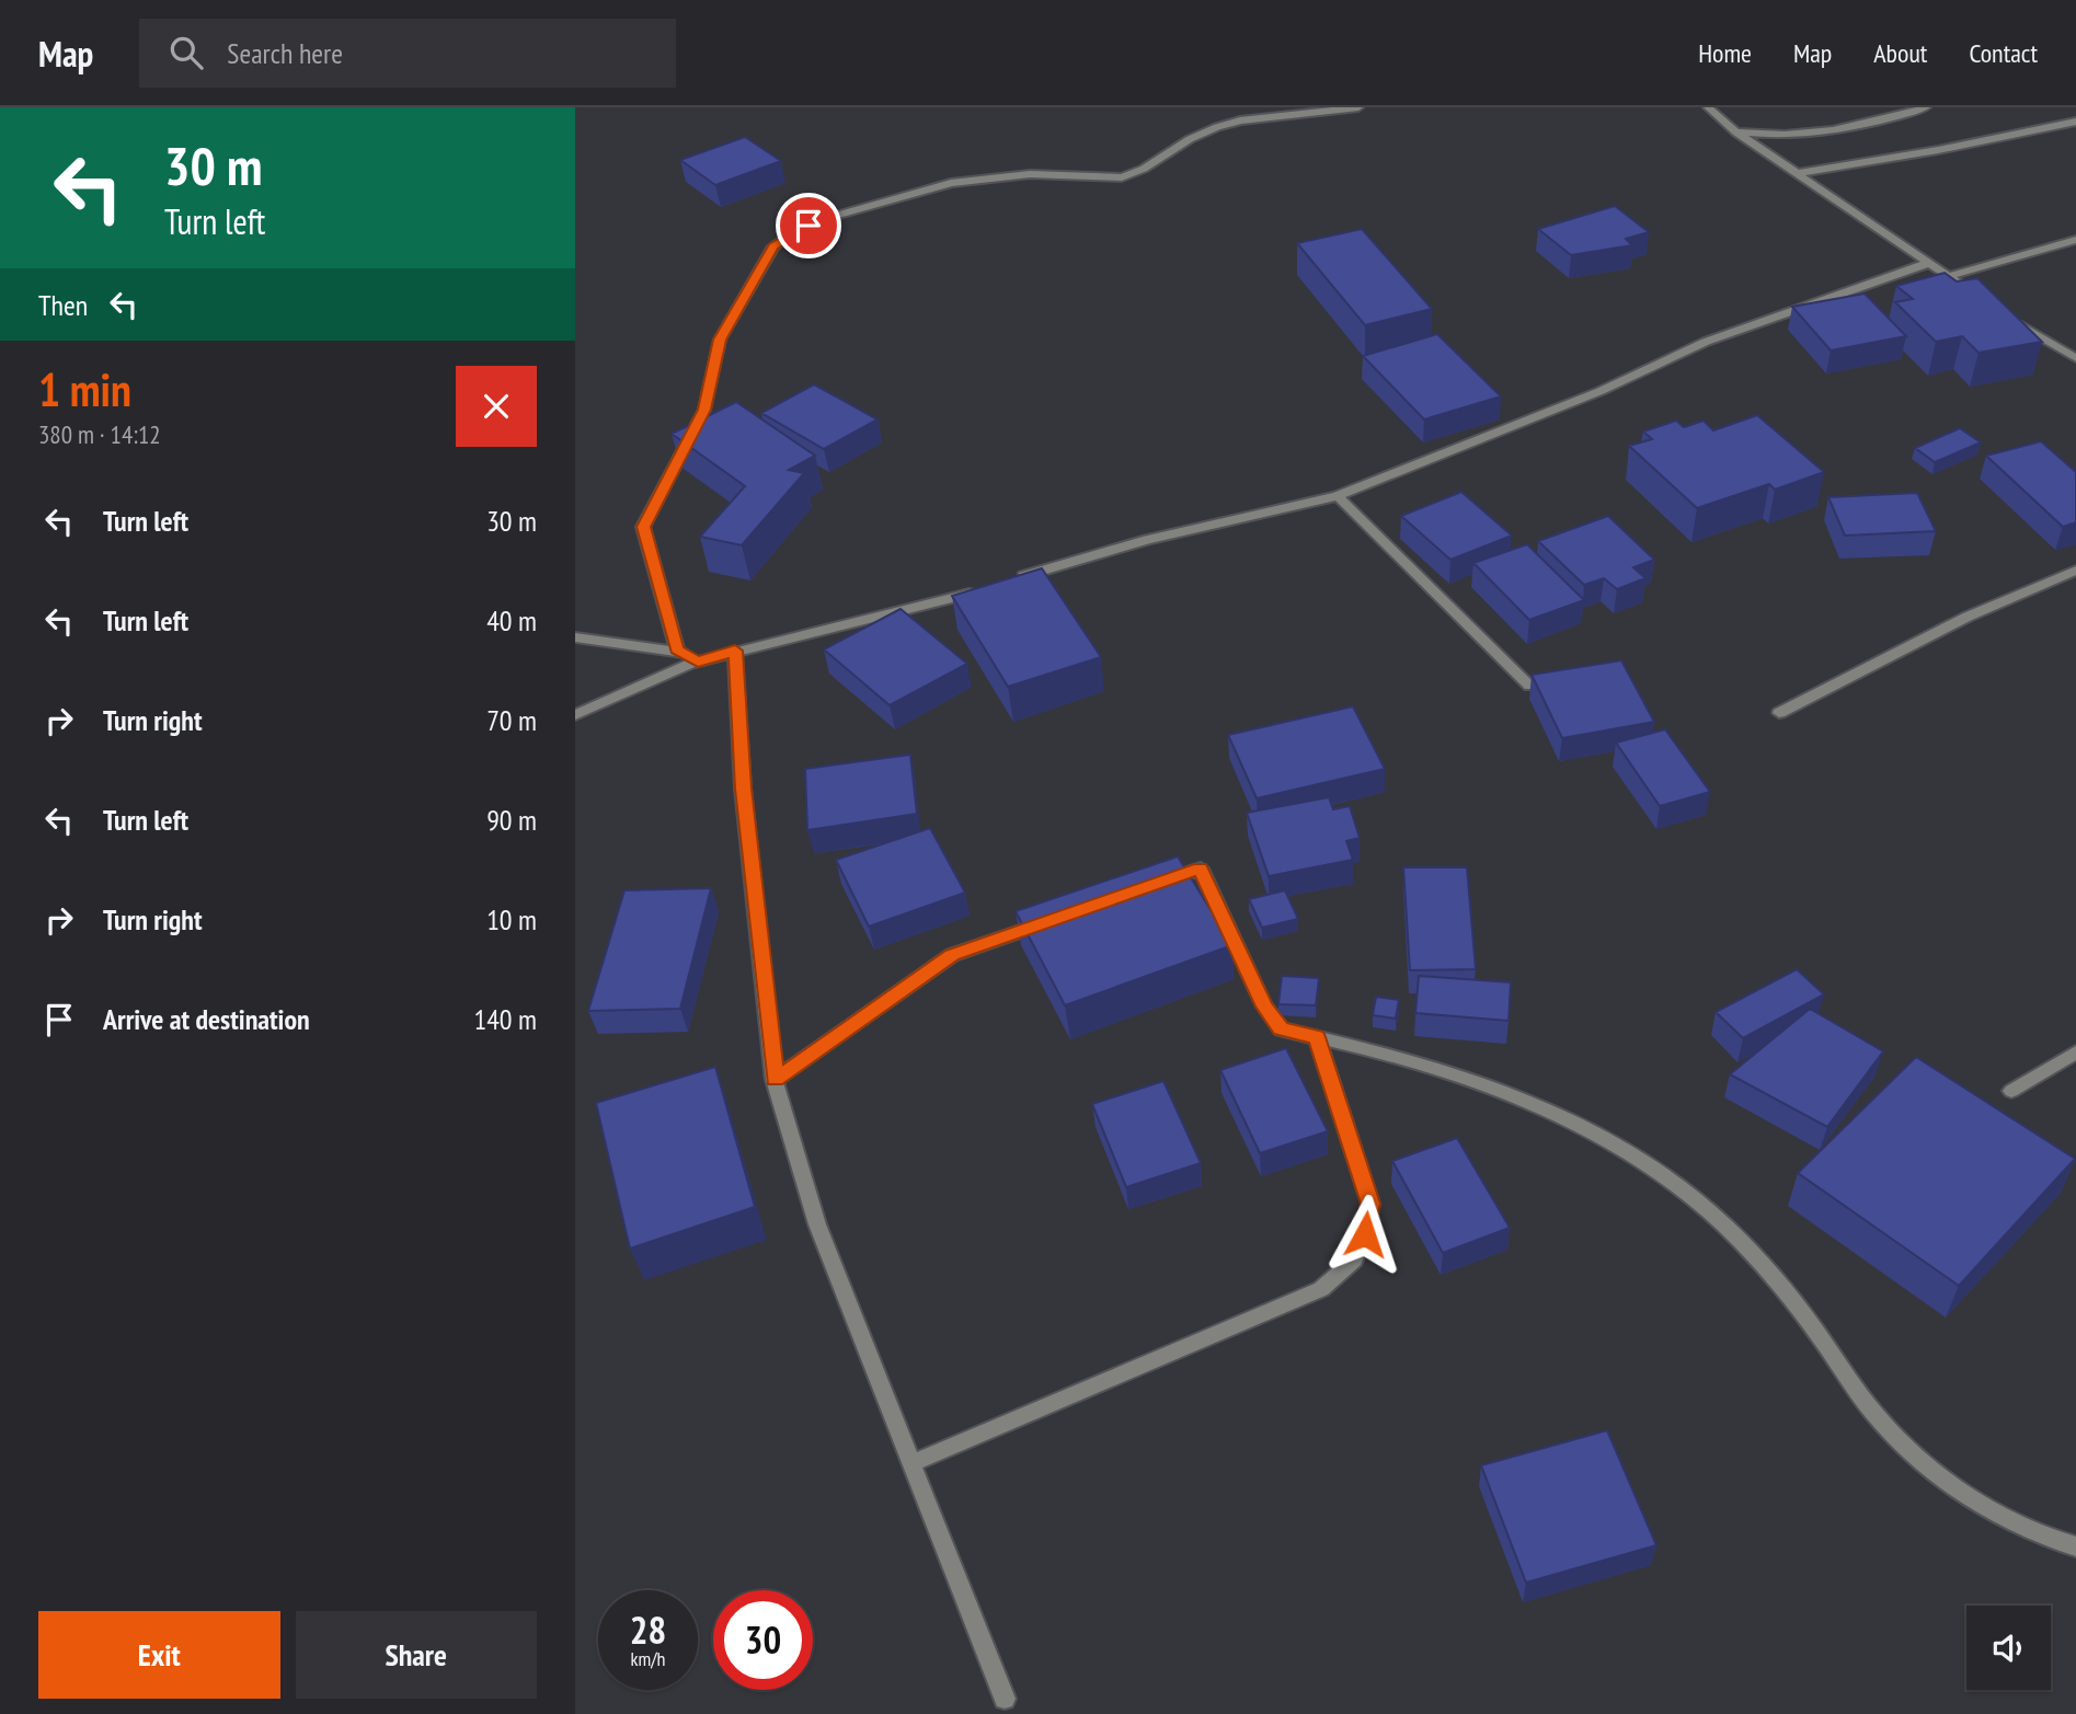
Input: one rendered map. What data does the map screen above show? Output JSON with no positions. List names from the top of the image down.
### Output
{
  "page": {
    "header": "Map",
    "search": "Search here",
    "nav": [
      "Home",
      "Map",
      "About",
      "Contact"
    ],
    "turn": ["30 m", "Turn left"],
    "then": "Then",
    "heading": ["1 min", "380 m · 14:12"],
    "list": [
      {
        "name": "Turn left",
        "value": "30 m"
      },
      {
        "name": "Turn left",
        "value": "40 m"
      },
      {
        "name": "Turn right",
        "value": "70 m"
      },
      {
        "name": "Turn left",
        "value": "90 m"
      },
      {
        "name": "Turn right",
        "value": "10 m"
      },
      {
        "name": "Arrive at destination",
        "value": "140 m"
      }
    ],
    "speed": "28 km/h",
    "limit": "30",
    "buttons": ["Exit", "Share"]
  }
}
